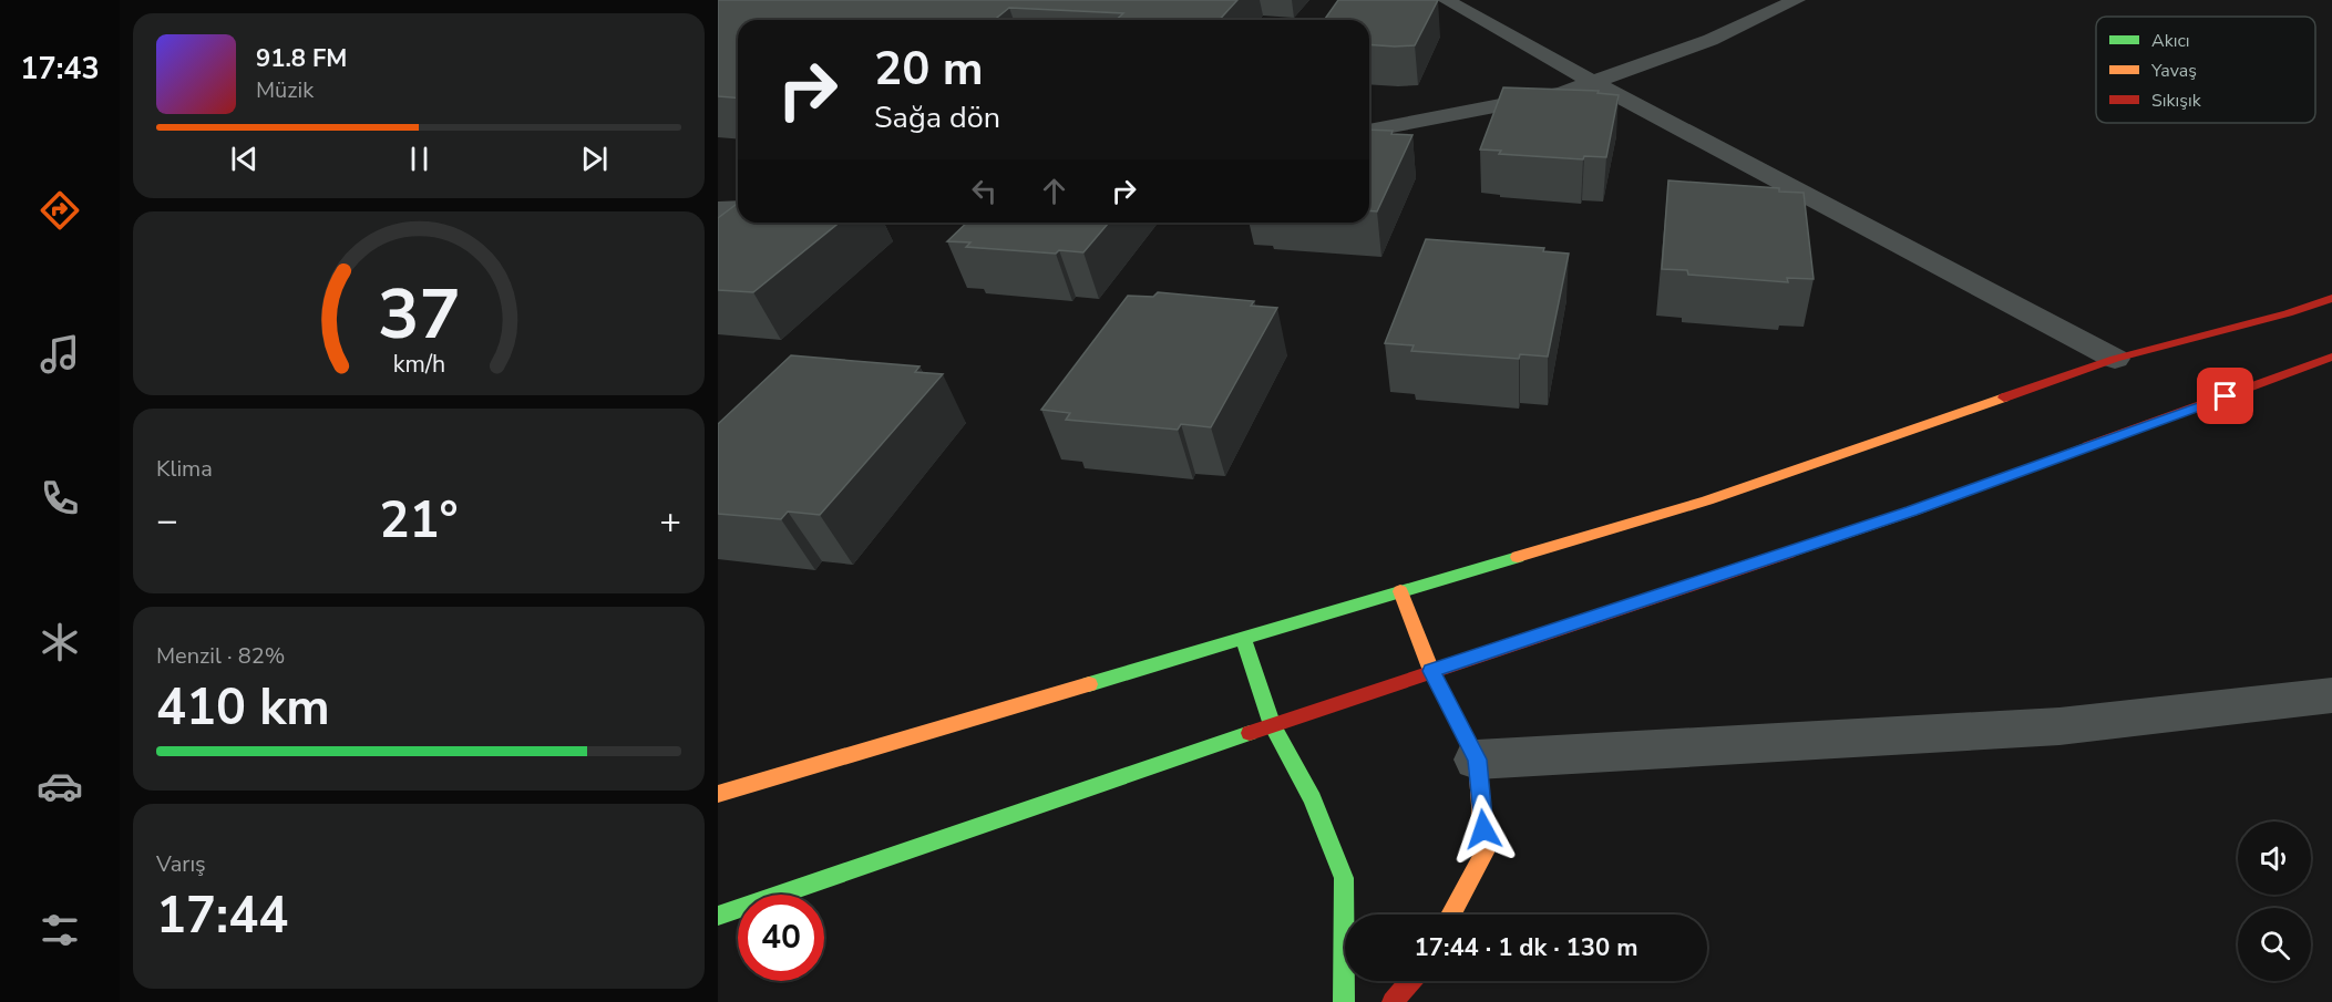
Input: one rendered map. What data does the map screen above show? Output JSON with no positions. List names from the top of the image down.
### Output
{
  "legend": ["Akıcı", "Yavaş", "Sıkışık"],
  "page": {
    "tabs": "17:43",
    "turn": ["20 m", "Sağa dön"],
    "song": ["91.8 FM", "Müzik"],
    "tile": [
      "Klima",
      ["Menzil · 82%", "410 km"],
      ["Varış", "17:44"]
    ],
    "heat": ["−", "21°", "+"],
    "limit": "40",
    "trip": "17:44 · 1 dk · 130 m",
    "gauge": ["37", "km/h"]
  }
}
